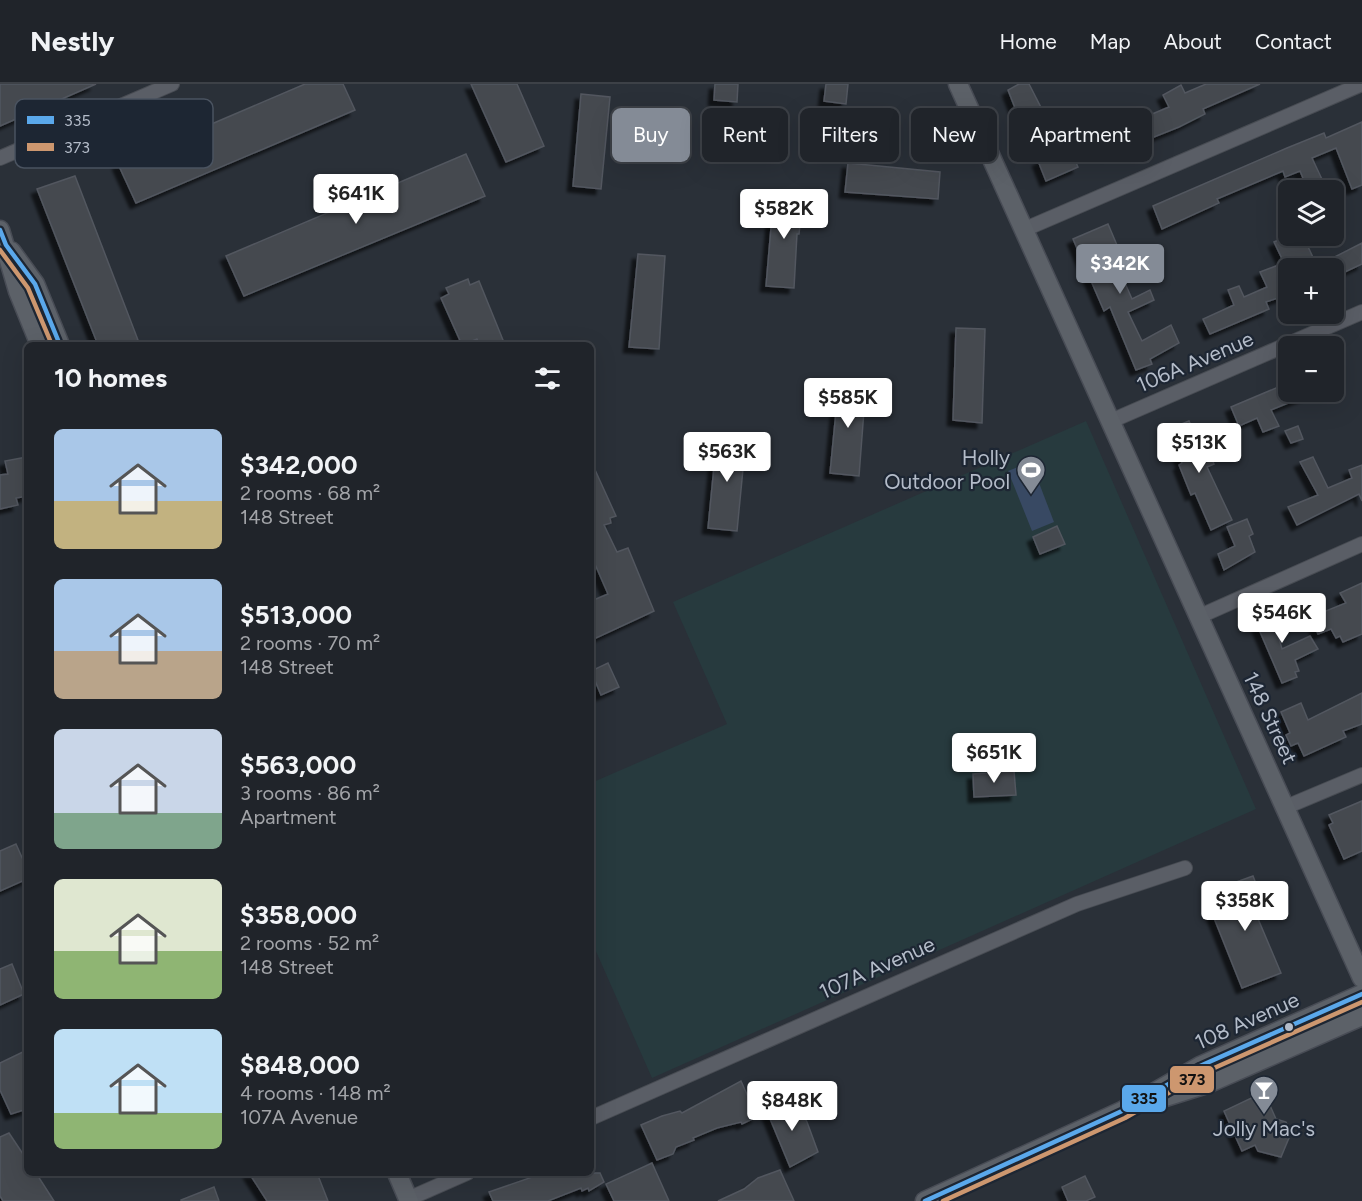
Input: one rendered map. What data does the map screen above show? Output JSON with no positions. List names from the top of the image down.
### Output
{
  "streets": {
    "main road": ["148 Street", "108 Avenue"],
    "street": ["106A Avenue", "107A Avenue"]
  },
  "crossings": [
    ["106A Avenue", "148 Street"]
  ],
  "places": {
    "sports": ["Holly Outdoor Pool"],
    "bar": ["Jolly Mac's"]
  },
  "lines": ["transit line 335", "transit line 373"],
  "legend": ["335", "373"],
  "page": {
    "header": "Nestly",
    "nav": [
      "Home",
      "Map",
      "About",
      "Contact"
    ],
    "chip": [
      "Buy",
      "Rent",
      "Filters",
      "New",
      "Apartment"
    ],
    "price": [
      "$641K",
      "$582K",
      "$342K",
      "$585K",
      "$513K",
      "$563K",
      "$546K",
      "$651K",
      "$358K",
      "$848K"
    ],
    "map_buttons": ["+", "−"],
    "heading": "10 homes",
    "list": [
      {
        "name": "$342,000",
        "note": "2 rooms · 68 m² · 148 Street"
      },
      {
        "name": "$513,000",
        "note": "2 rooms · 70 m² · 148 Street"
      },
      {
        "name": "$563,000",
        "note": "3 rooms · 86 m² · Apartment"
      },
      {
        "name": "$358,000",
        "note": "2 rooms · 52 m² · 148 Street"
      },
      {
        "name": "$848,000",
        "note": "4 rooms · 148 m² · 107A Avenue"
      }
    ]
  }
}
